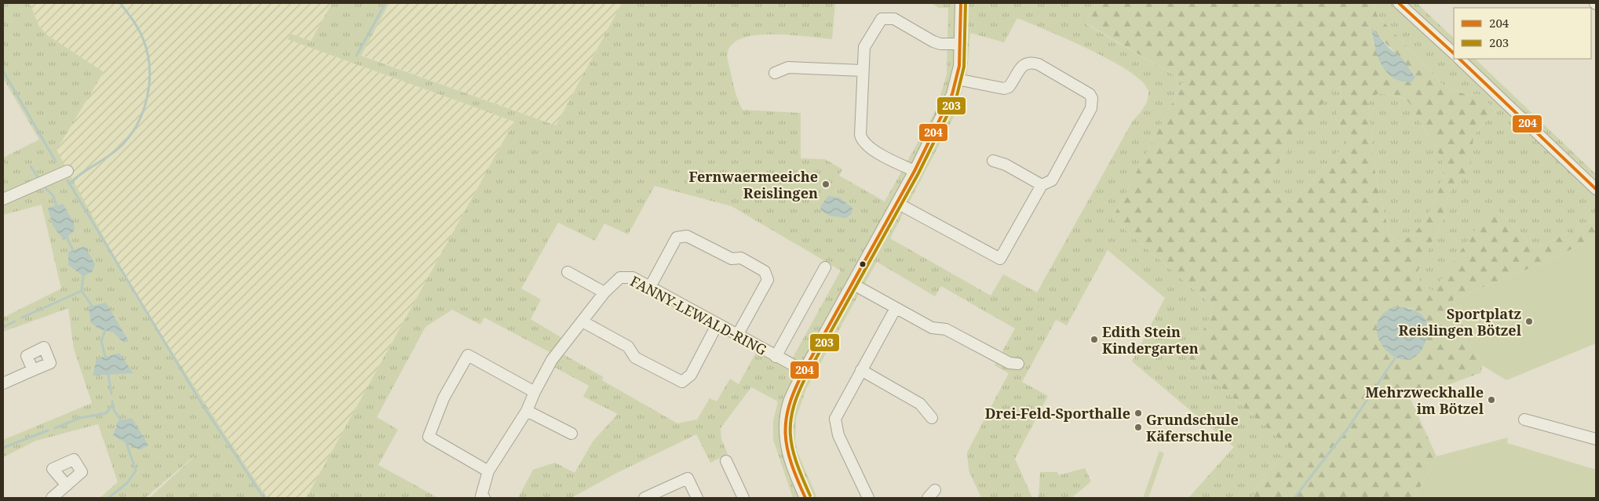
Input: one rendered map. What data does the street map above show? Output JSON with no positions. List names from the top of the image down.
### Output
{
  "streets": {
    "street": ["FANNY-LEWALD-RING"]
  },
  "places": [
    "Fernwaermeeiche Reislingen",
    "Sportplatz Reislingen Bötzel",
    "Edith Stein Kindergarten",
    "Mehrzweckhalle im Bötzel",
    "Drei-Feld-Sporthalle",
    "Grundschule Käferschule"
  ],
  "lines": ["transit line 204", "transit line 203"],
  "legend": ["204", "203"]
}
